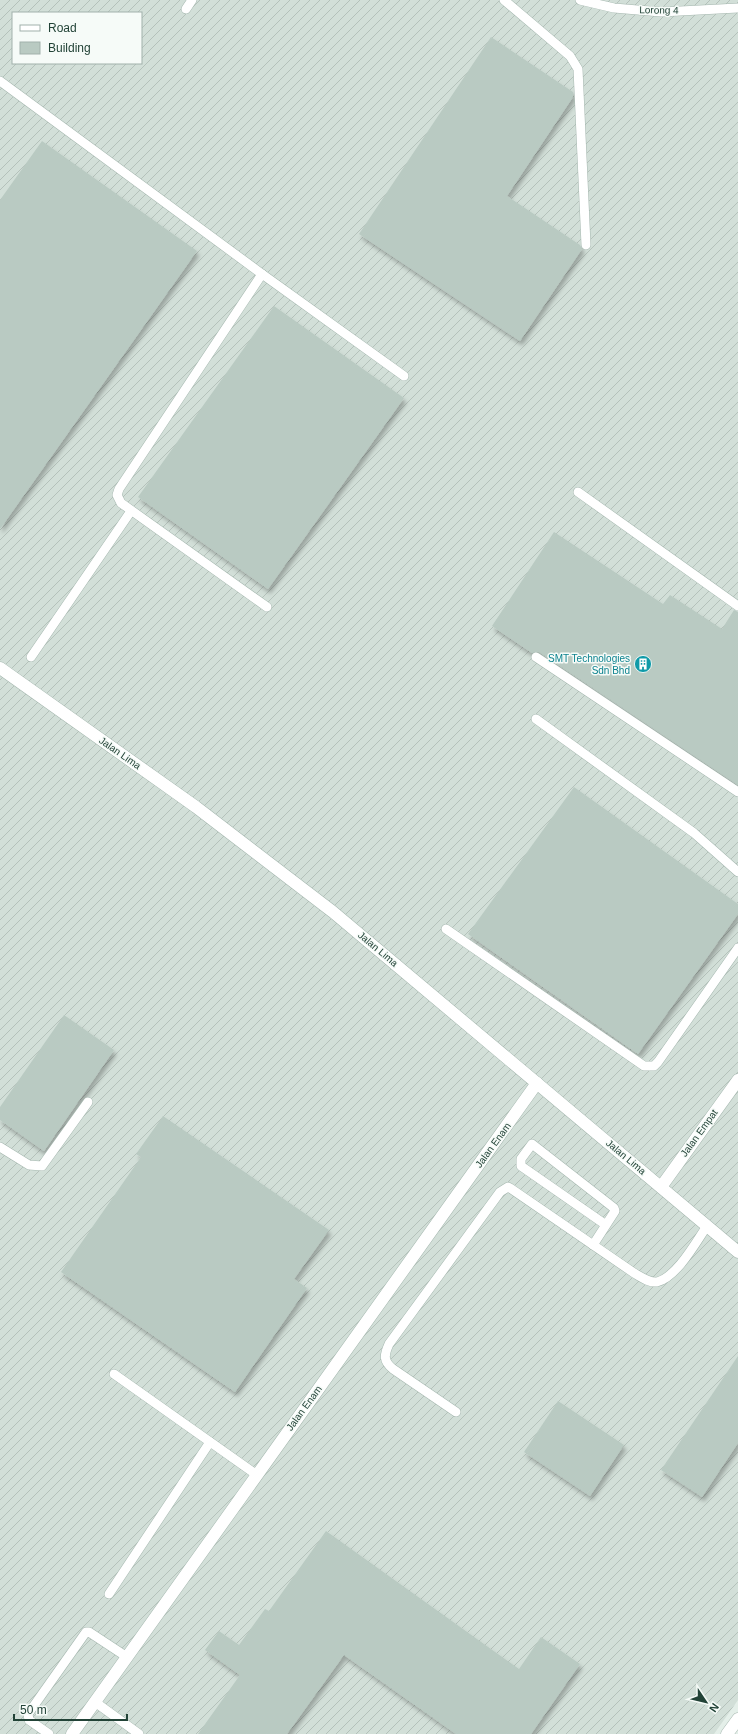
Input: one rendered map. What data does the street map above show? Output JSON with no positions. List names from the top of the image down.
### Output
{
  "streets": {
    "street": ["Jalan Lima", "Jalan Empat", "Jalan Enam"],
    "lane": ["Lorong 4"]
  },
  "crossings": [
    ["Jalan Lima", "Jalan Empat"],
    ["Jalan Lima", "Jalan Enam"]
  ],
  "places": {
    "building": ["SMT Technologies Sdn Bhd"]
  },
  "legend": ["Road", "Building"],
  "scale_bar": "50 m",
  "north": "bottom right"
}
